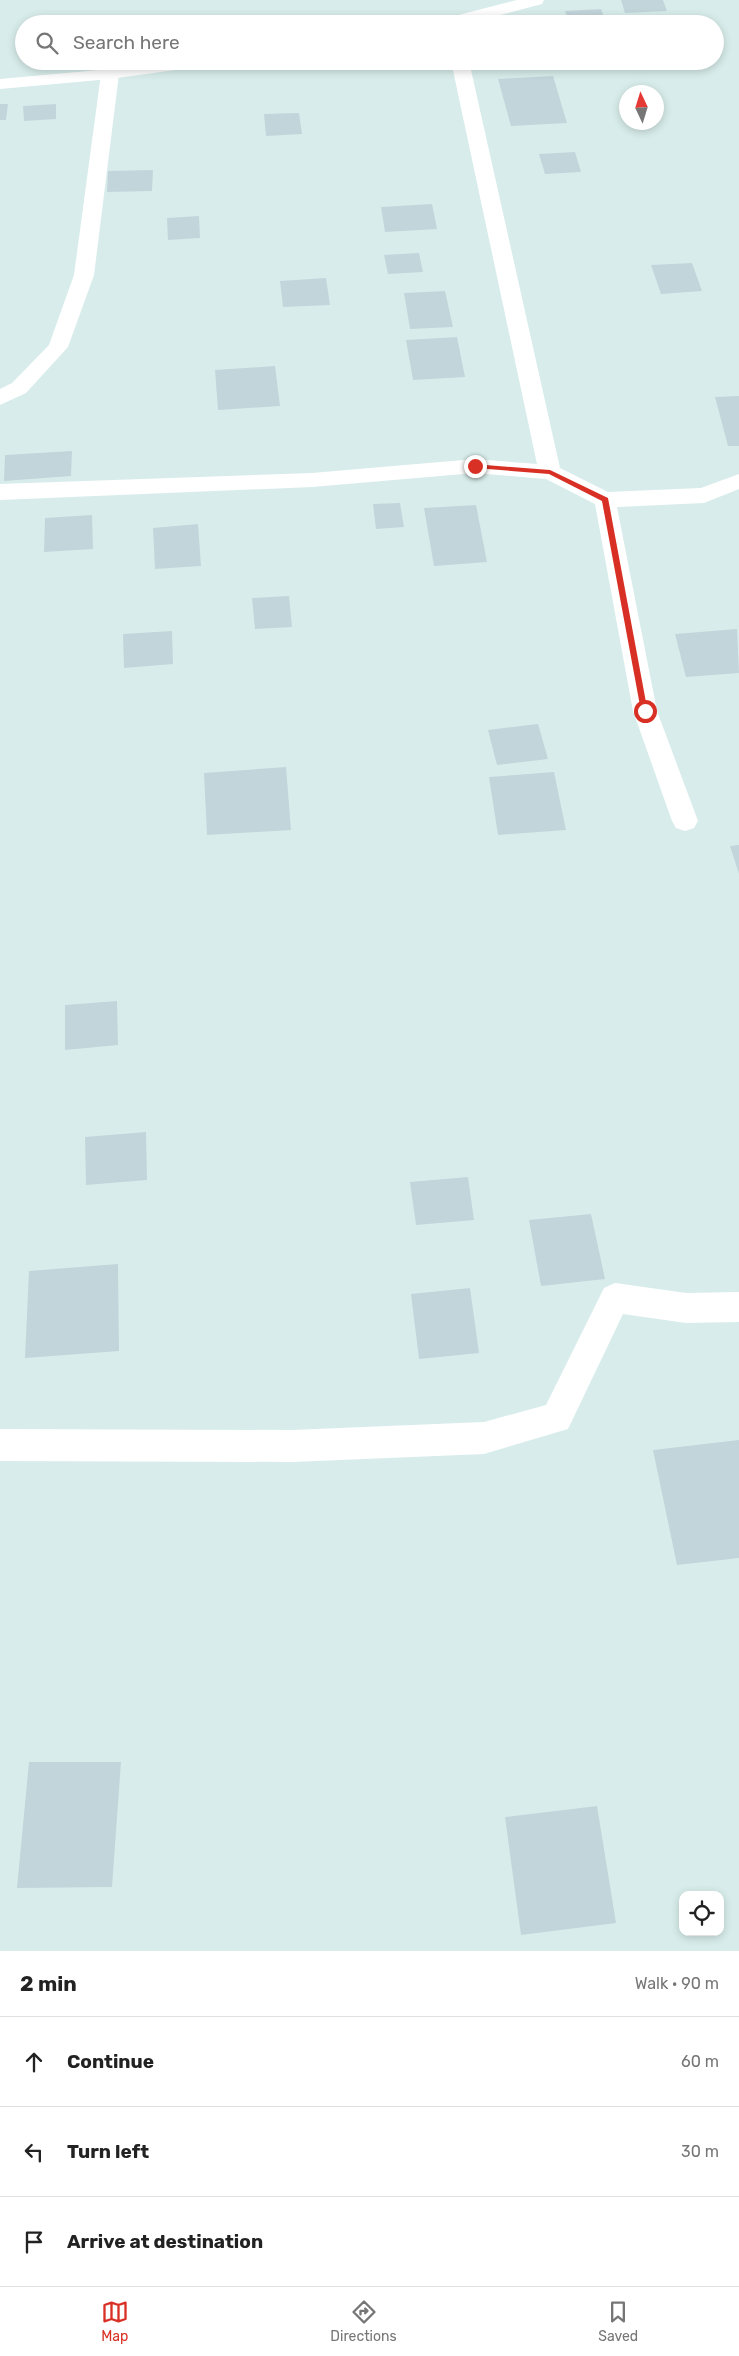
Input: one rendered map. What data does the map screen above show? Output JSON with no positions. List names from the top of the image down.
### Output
{
  "north": "top",
  "page": {
    "search": "Search here",
    "heading": ["2 min", "Walk · 90 m"],
    "list": [
      ["Continue", "60 m"],
      ["Turn left", "30 m"],
      "Arrive at destination"
    ],
    "nav": ["Map", "Directions", "Saved"]
  }
}
